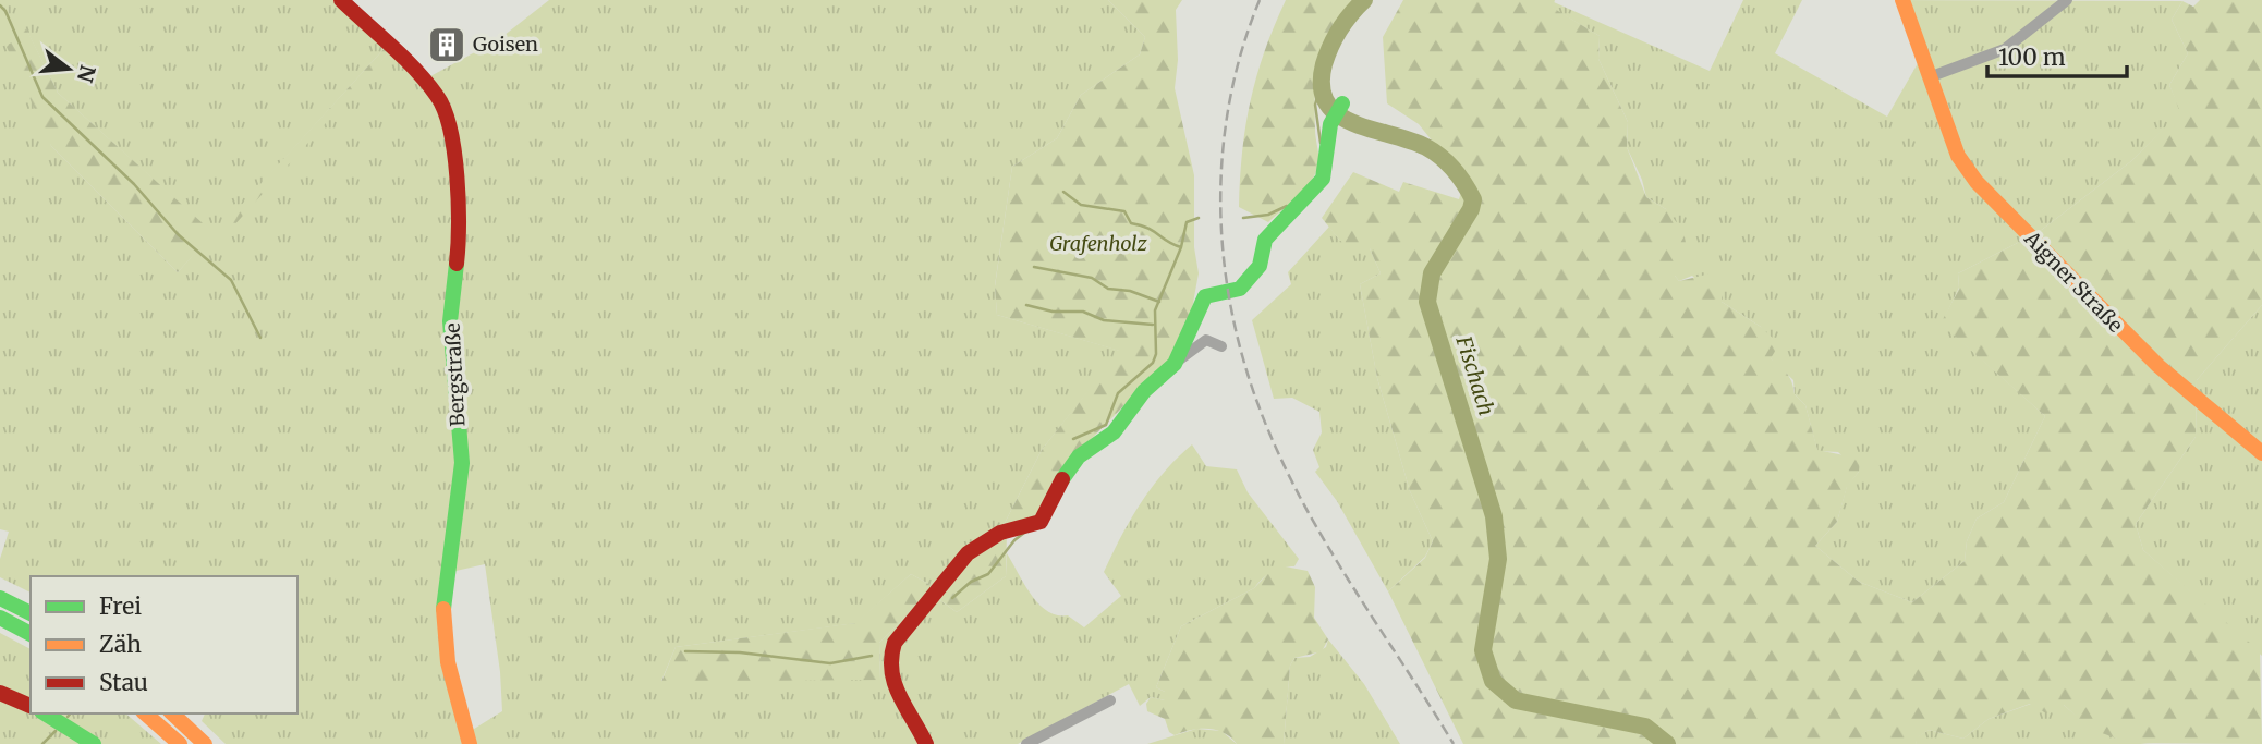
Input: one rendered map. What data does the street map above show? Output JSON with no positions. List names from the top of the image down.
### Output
{
  "streets": {
    "main road": ["Aigner Straße", "Bergstraße"]
  },
  "water": ["Fischach"],
  "parks": ["Grafenholz"],
  "places": {
    "building": ["Goisen"]
  },
  "legend": ["Frei", "Zäh", "Stau"],
  "scale_bar": "100 m",
  "north": "right"
}
